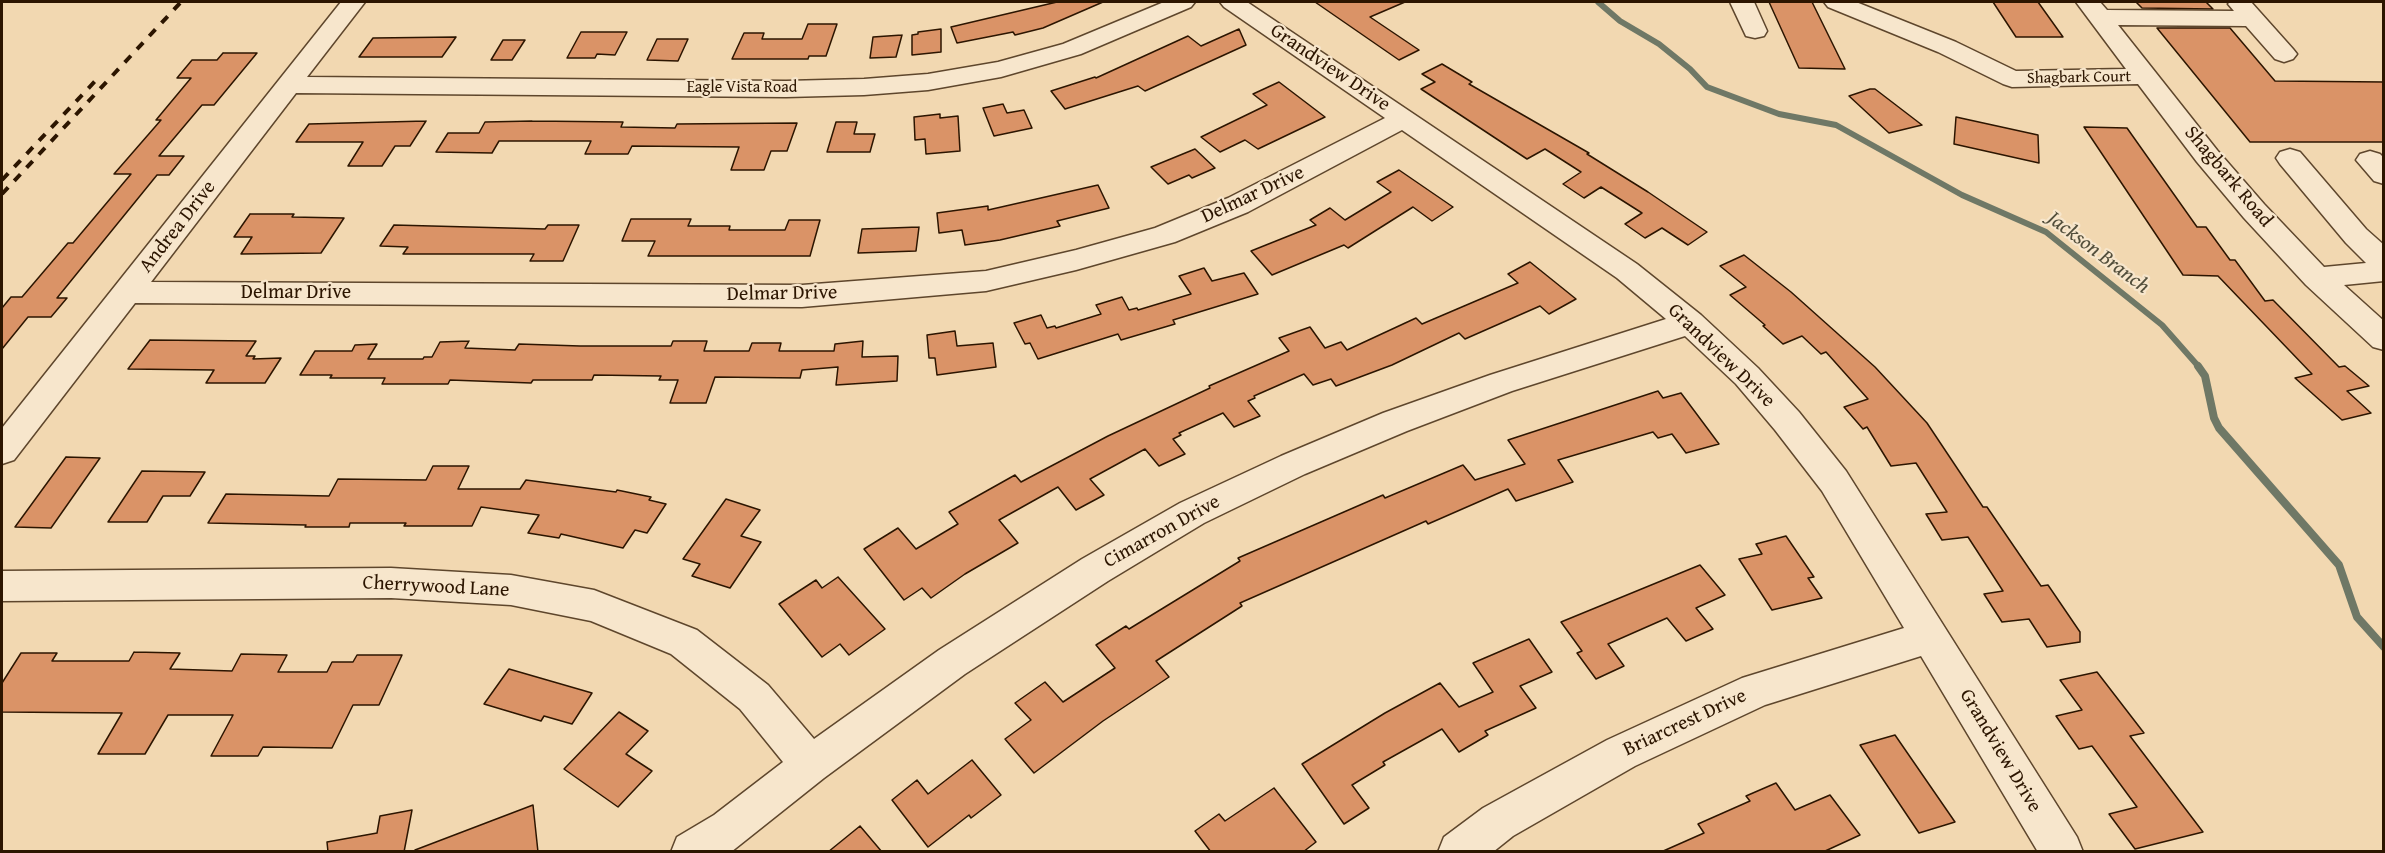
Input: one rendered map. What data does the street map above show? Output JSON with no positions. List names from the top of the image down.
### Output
{
  "streets": {
    "street": [
      "Grandview Drive",
      "Shagbark Court",
      "Eagle Vista Road",
      "Shagbark Road",
      "Delmar Drive",
      "Andrea Drive",
      "Cimarron Drive",
      "Cherrywood Lane",
      "Briarcrest Drive"
    ]
  },
  "crossings": [
    ["Grandview Drive", "Delmar Drive"],
    ["Grandview Drive", "Cimarron Drive"],
    ["Grandview Drive", "Briarcrest Drive"],
    ["Shagbark Court", "Shagbark Road"],
    ["Eagle Vista Road", "Andrea Drive"],
    ["Delmar Drive", "Andrea Drive"],
    ["Cimarron Drive", "Cherrywood Lane"]
  ],
  "water": ["Jackson Branch"]
}
